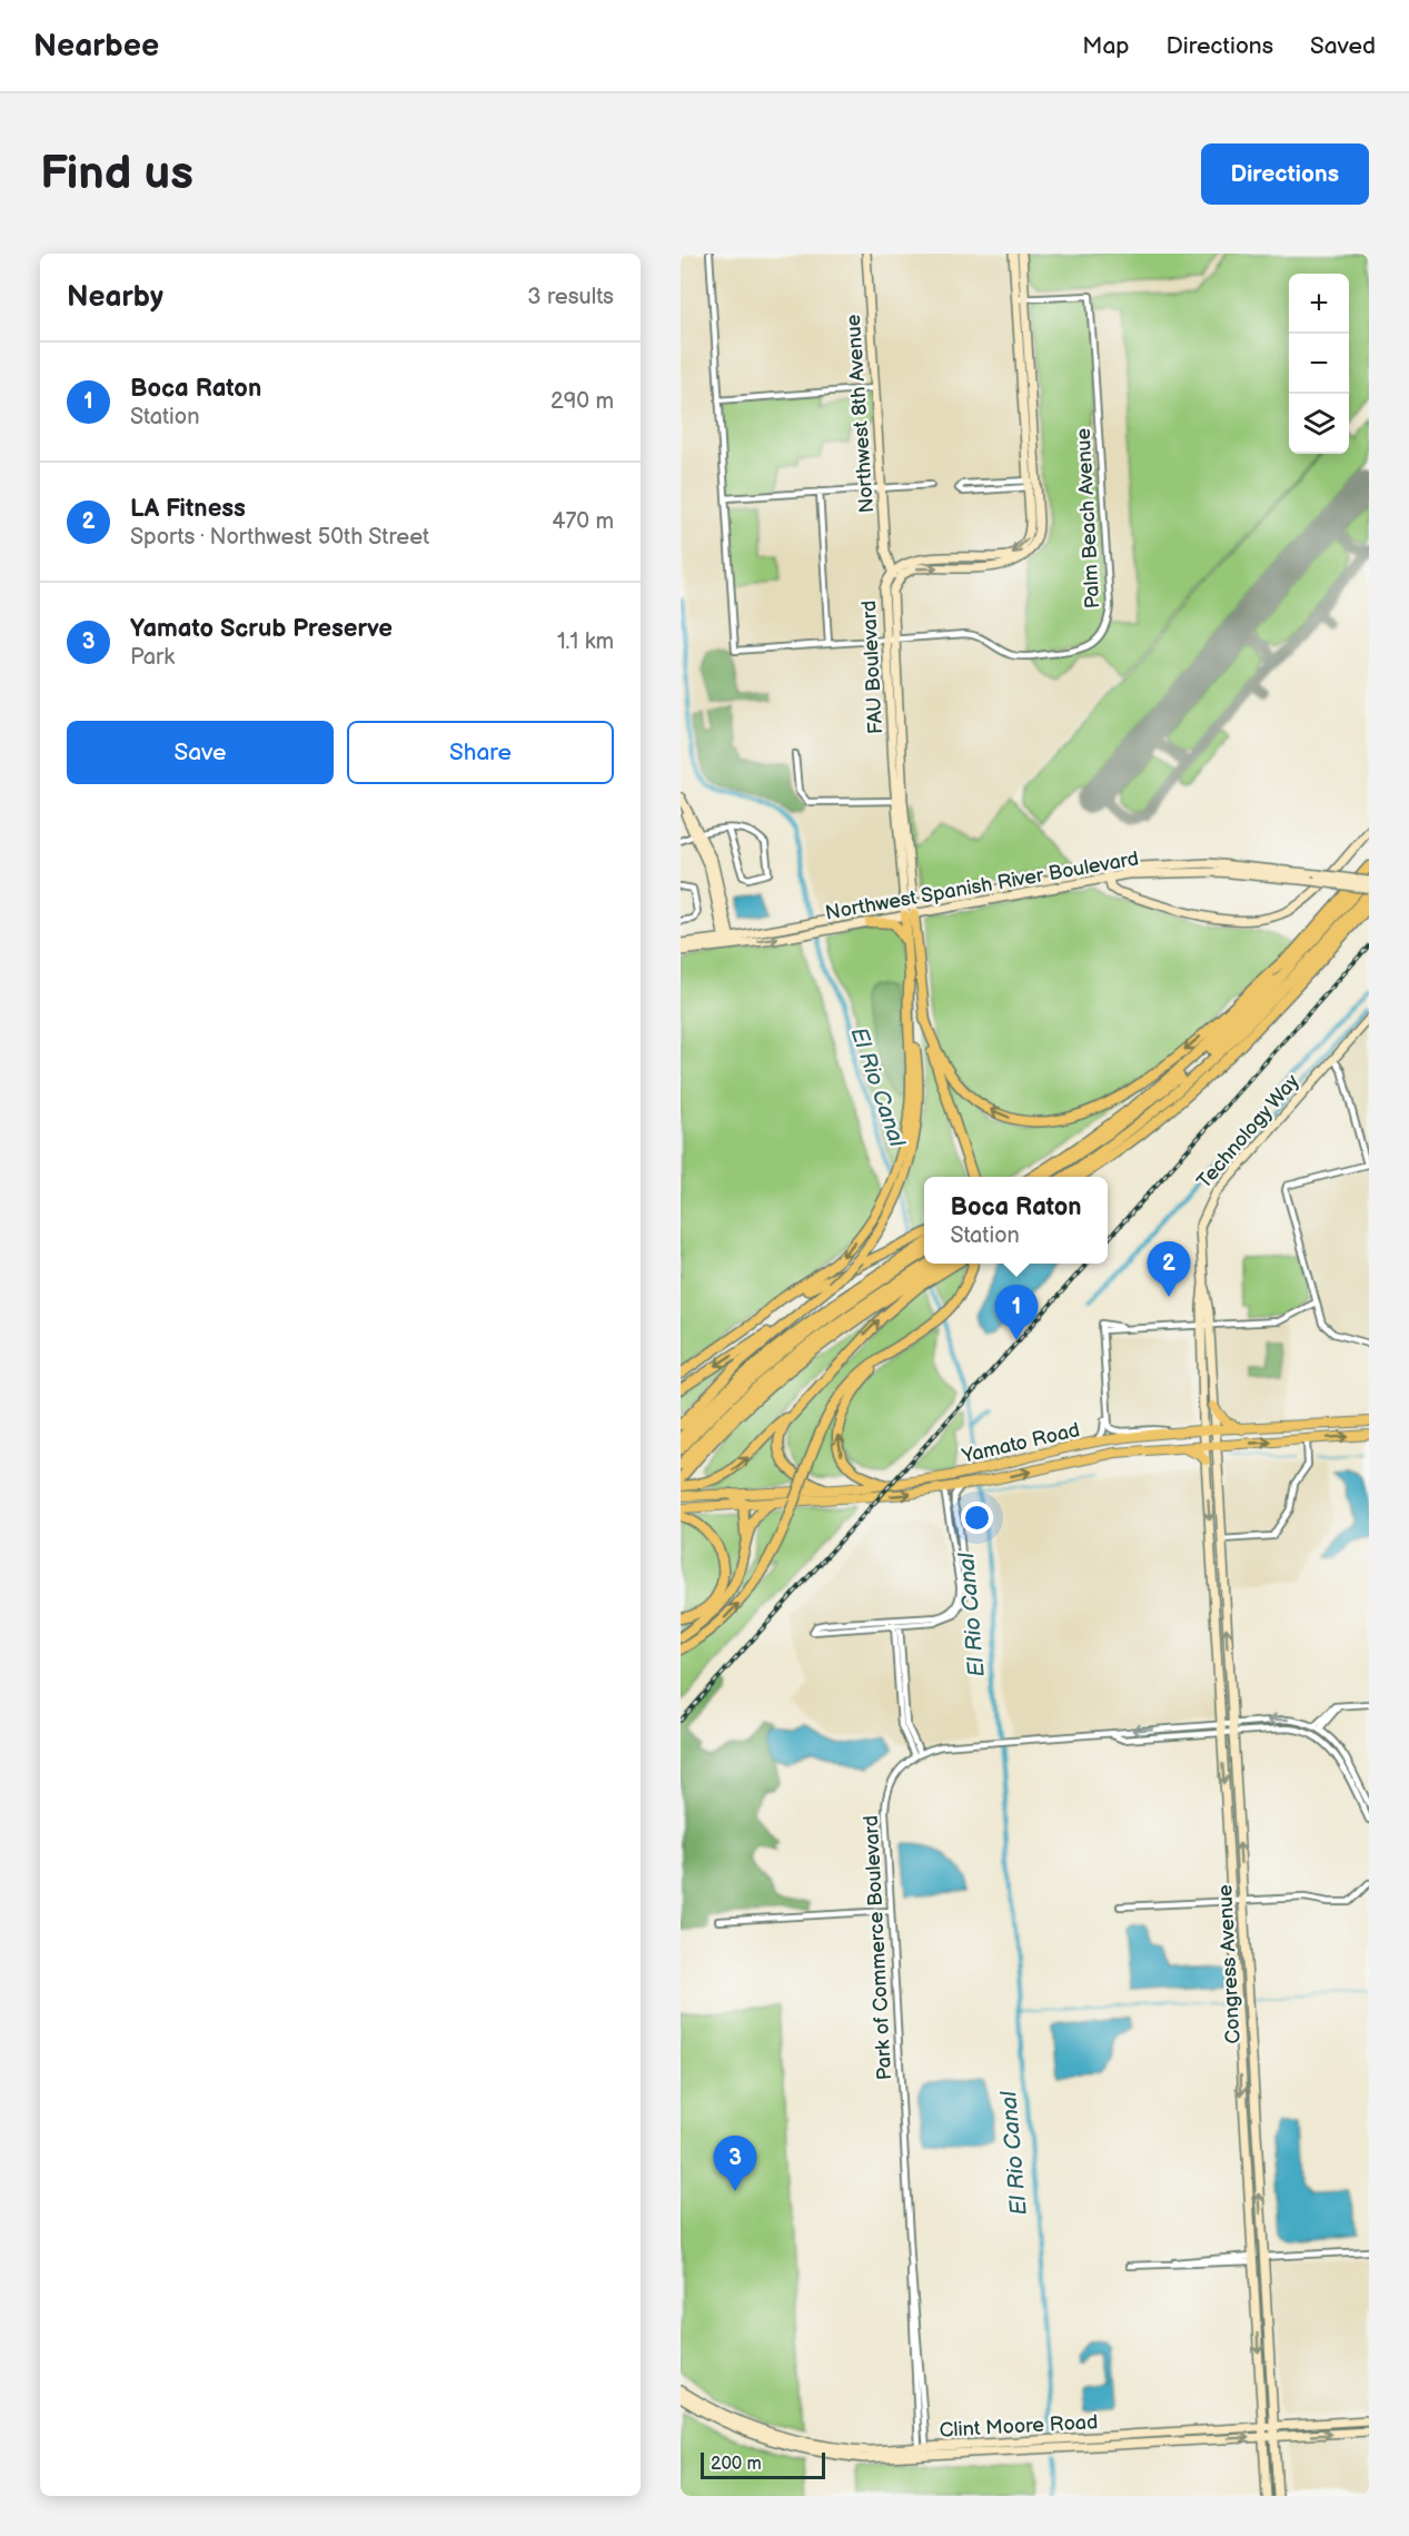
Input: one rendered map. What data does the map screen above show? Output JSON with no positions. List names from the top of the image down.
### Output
{
  "streets": {
    "main road": [
      "Northwest 8th Avenue",
      "FAU Boulevard",
      "Northwest Spanish River Boulevard",
      "Technology Way",
      "Yamato Road",
      "Congress Avenue",
      "Clint Moore Road"
    ],
    "street": ["Palm Beach Avenue", "Park of Commerce Boulevard"]
  },
  "crossings": [
    ["Northwest 8th Avenue", "FAU Boulevard"],
    ["Palm Beach Avenue", "FAU Boulevard"],
    ["FAU Boulevard", "Northwest Spanish River Boulevard"],
    ["Technology Way", "Yamato Road"],
    ["Technology Way", "Congress Avenue"],
    ["Yamato Road", "Congress Avenue"],
    ["Park of Commerce Boulevard", "Clint Moore Road"],
    ["Congress Avenue", "Clint Moore Road"]
  ],
  "water": ["El Rio Canal"],
  "scale_bar": "200 m",
  "page": {
    "header": "Nearbee",
    "nav": ["Map", "Directions", "Saved"],
    "buttons": [
      "Directions",
      ["Save", "Share"]
    ],
    "title": "Find us",
    "heading": ["Nearby", "3 results"],
    "map_buttons": ["+", "−"],
    "list": [
      {
        "mark": "1",
        "name": "Boca Raton",
        "note": "Station",
        "value": "290 m"
      },
      {
        "mark": "2",
        "name": "LA Fitness",
        "note": "Sports · Northwest 50th Street",
        "value": "470 m"
      },
      {
        "mark": "3",
        "name": "Yamato Scrub Preserve",
        "note": "Park",
        "value": "1.1 km"
      }
    ],
    "popup": ["Boca Raton", "Station"],
    "pins": ["2", "1", "3"],
    "scale": "200 m"
  }
}
